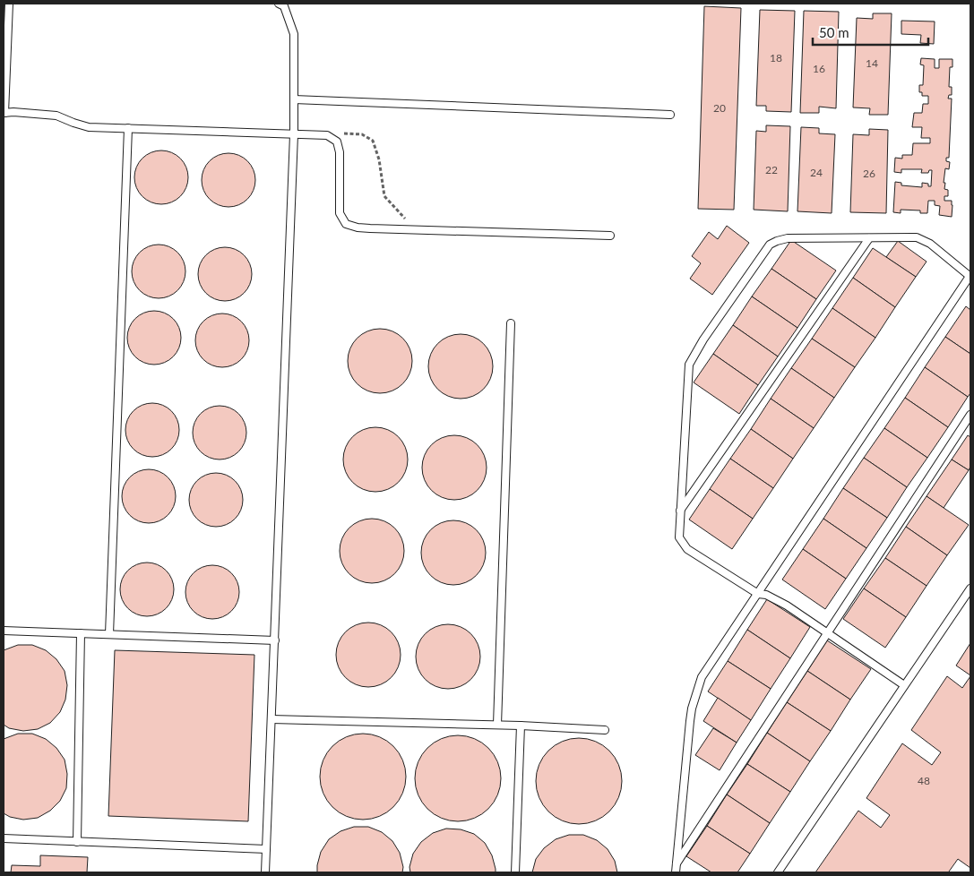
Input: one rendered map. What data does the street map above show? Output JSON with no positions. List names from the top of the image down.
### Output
{
  "house_numbers": [
    "18",
    "14",
    "16",
    "20",
    "22",
    "24",
    "26",
    "48"
  ],
  "scale_bar": "50 m"
}
